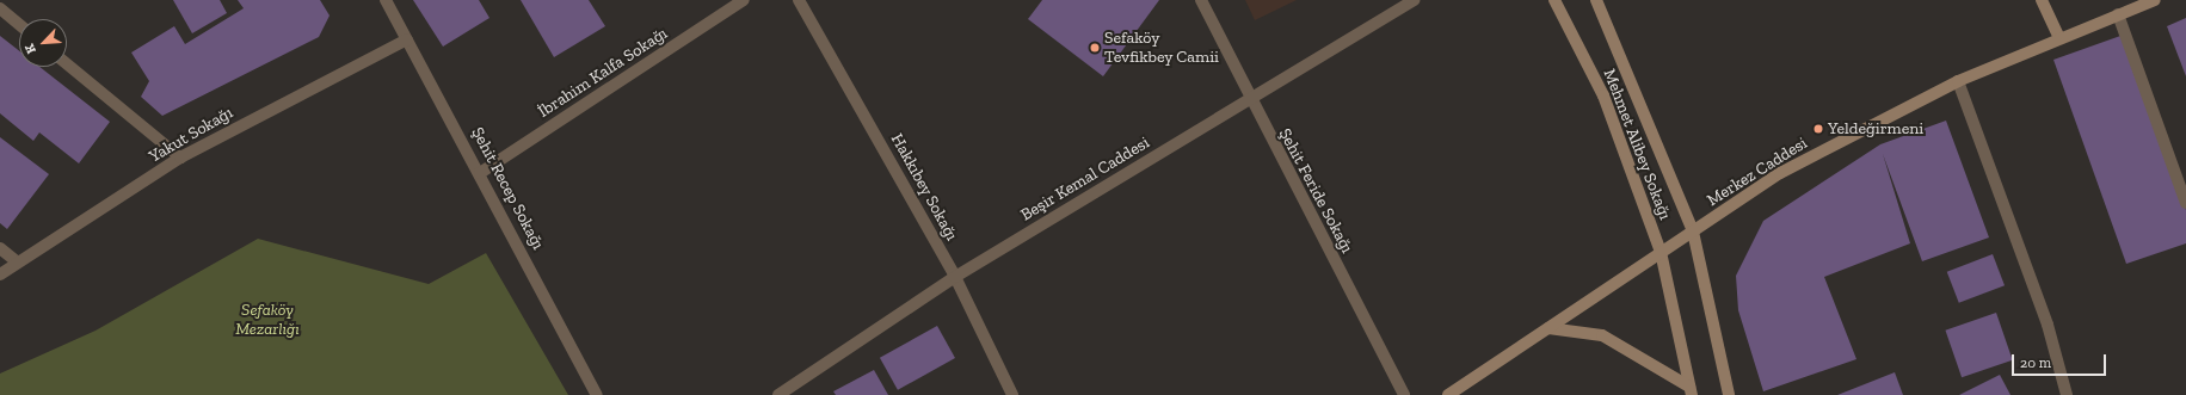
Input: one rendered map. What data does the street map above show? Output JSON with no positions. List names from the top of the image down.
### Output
{
  "streets": {
    "main road": ["Mehmet Alibey Sokağı", "Merkez Caddesi"],
    "street": [
      "İbrahim Kalfa Sokağı",
      "Yakut Sokağı",
      "Beşir Kemal Caddesi",
      "Hakkıbey Sokağı",
      "Şehit Recep Sokağı",
      "Şehit Feride Sokağı"
    ]
  },
  "crossings": [
    ["İbrahim Kalfa Sokağı", "Şehit Recep Sokağı"],
    ["Yakut Sokağı", "Şehit Recep Sokağı"],
    ["Mehmet Alibey Sokağı", "Merkez Caddesi"],
    ["Beşir Kemal Caddesi", "Hakkıbey Sokağı"],
    ["Beşir Kemal Caddesi", "Şehit Feride Sokağı"]
  ],
  "parks": ["Sefaköy Mezarlığı"],
  "places": ["Sefaköy Tevfikbey Camii", "Yeldeğirmeni"],
  "scale_bar": "20 m",
  "north": "bottom left"
}
